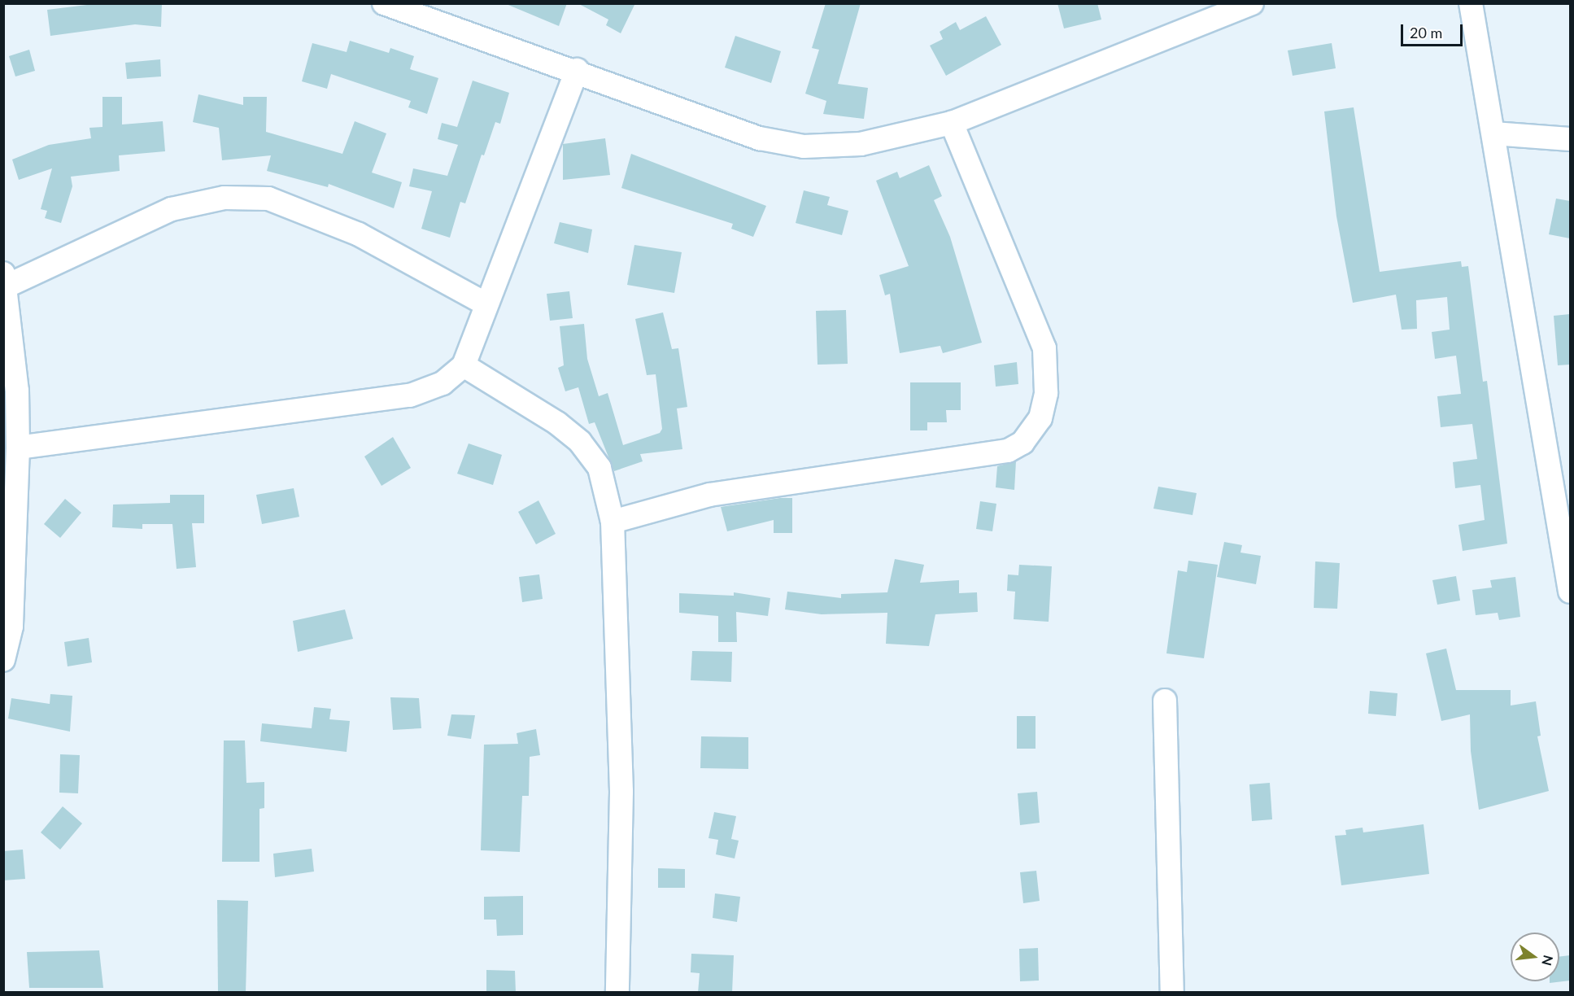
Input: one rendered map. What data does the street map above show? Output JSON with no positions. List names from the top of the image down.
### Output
{
  "scale_bar": "20 m",
  "north": "right"
}
